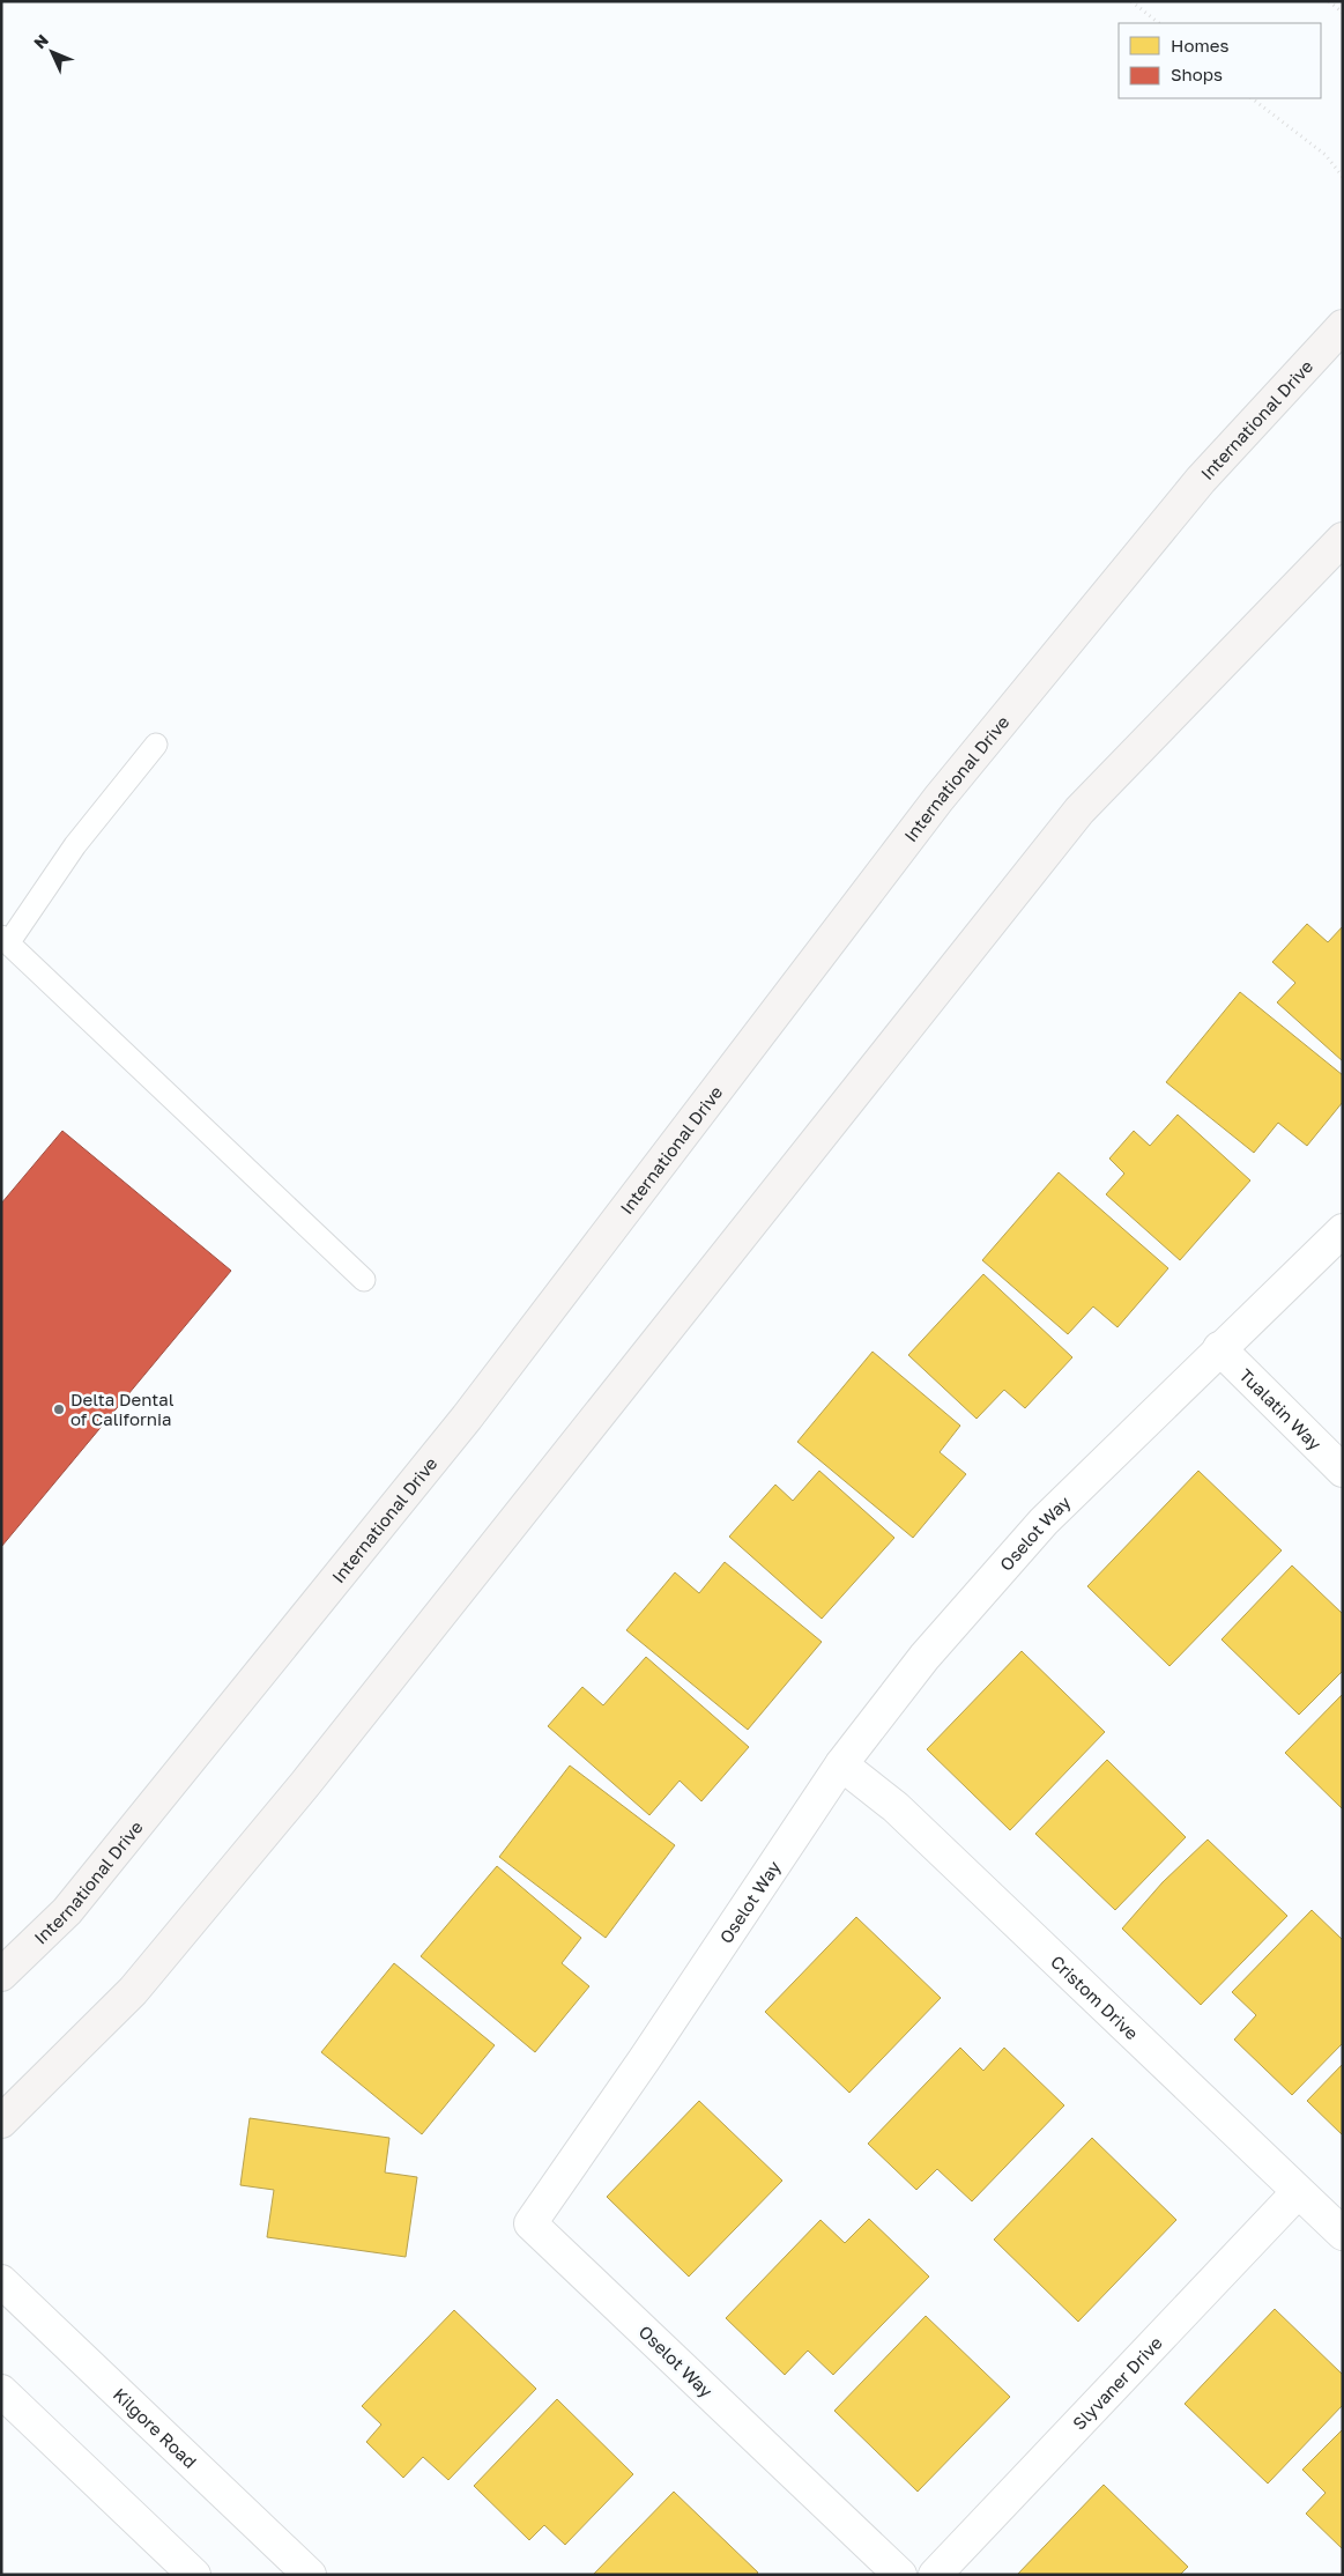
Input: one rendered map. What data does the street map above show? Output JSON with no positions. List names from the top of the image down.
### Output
{
  "streets": {
    "main road": ["International Drive"],
    "street": [
      "Tualatin Way",
      "Oselot Way",
      "Cristom Drive",
      "Slyvaner Drive",
      "Kilgore Road"
    ]
  },
  "crossings": [
    ["Tualatin Way", "Oselot Way"],
    ["Oselot Way", "Cristom Drive"],
    ["Cristom Drive", "Slyvaner Drive"]
  ],
  "places": ["Delta Dental of California"],
  "legend": ["Homes", "Shops"],
  "north": "top left"
}
